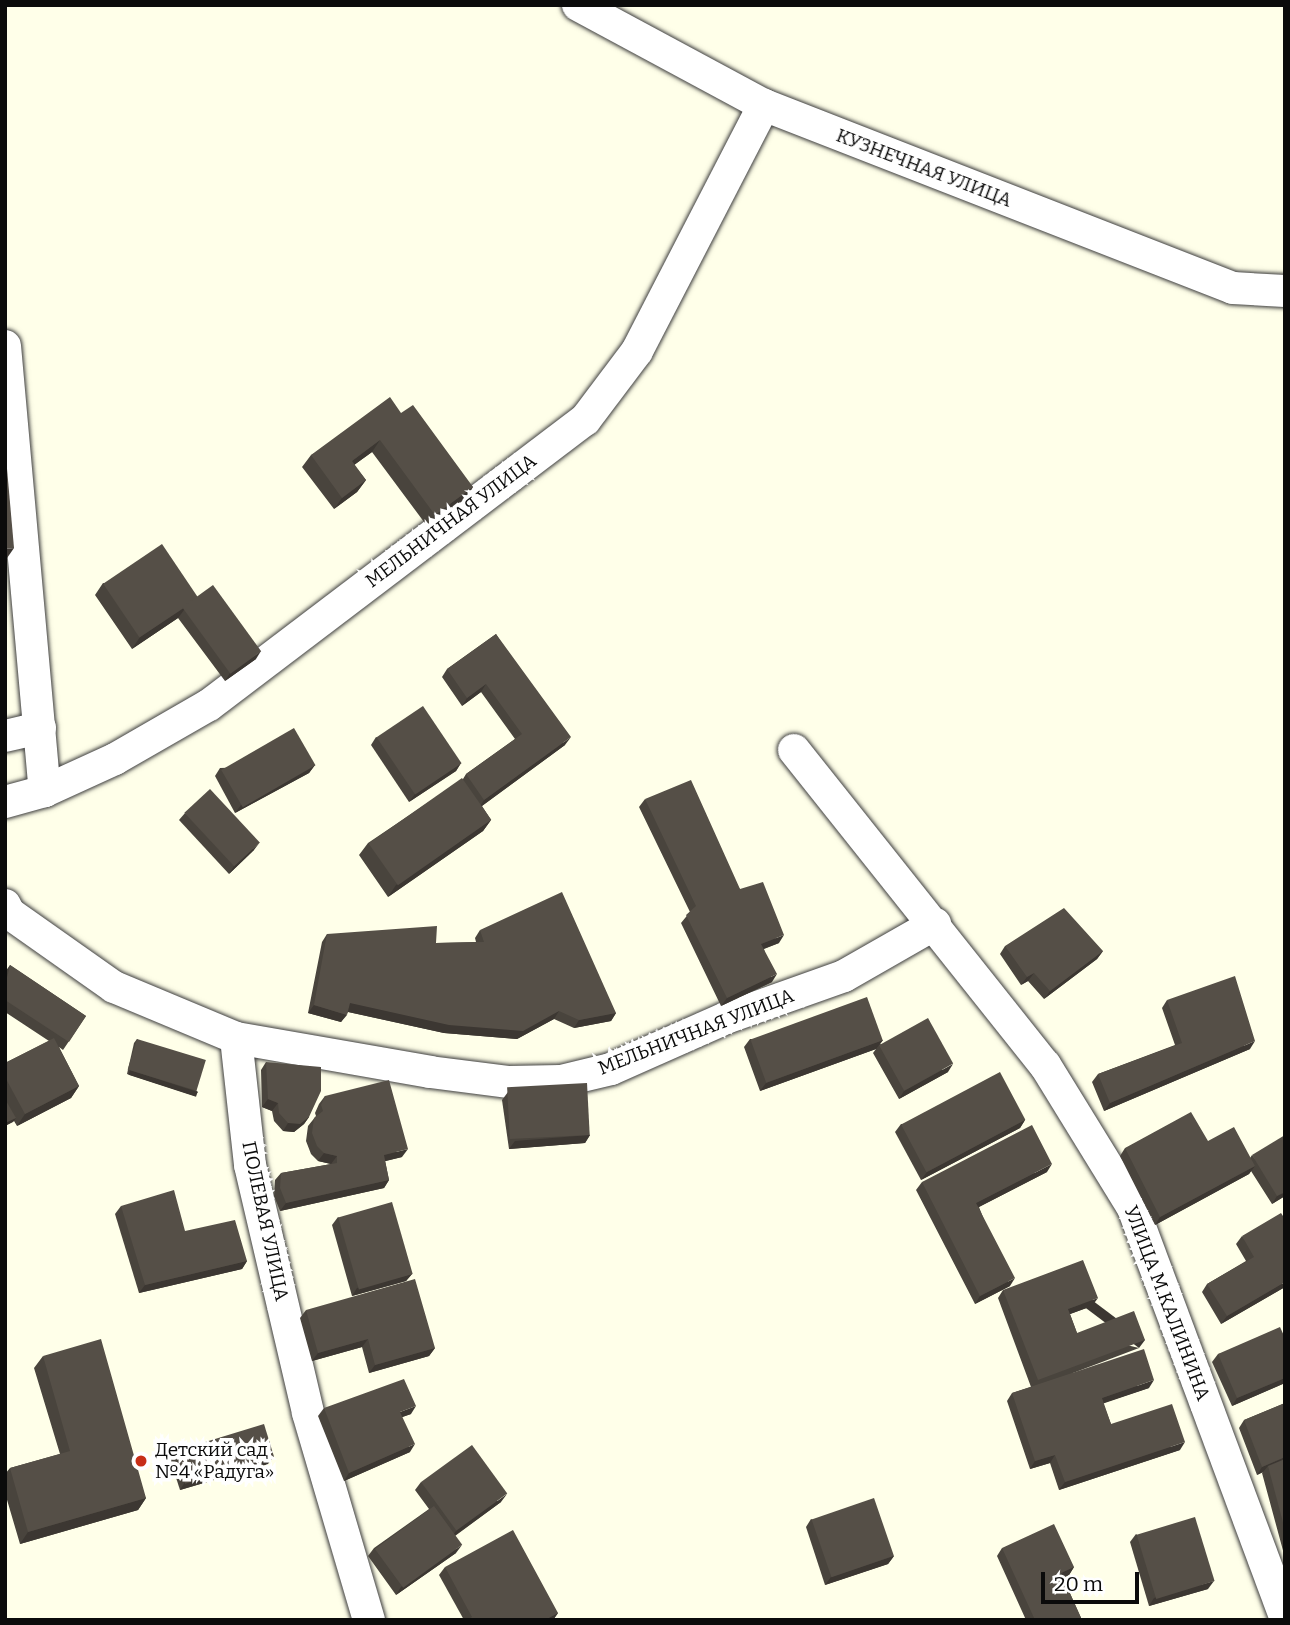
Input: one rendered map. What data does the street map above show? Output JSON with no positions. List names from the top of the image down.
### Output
{
  "streets": {
    "street": [
      "КУЗНЕЧНАЯ УЛИЦА",
      "МЕЛЬНИЧНАЯ УЛИЦА",
      "ПОЛЕВАЯ УЛИЦА",
      "УЛИЦА М.КАЛИНИНА"
    ]
  },
  "crossings": [
    ["КУЗНЕЧНАЯ УЛИЦА", "МЕЛЬНИЧНАЯ УЛИЦА"],
    ["МЕЛЬНИЧНАЯ УЛИЦА", "ПОЛЕВАЯ УЛИЦА"],
    ["МЕЛЬНИЧНАЯ УЛИЦА", "УЛИЦА М.КАЛИНИНА"]
  ],
  "places": ["Детский сад №4 «Радуга»"],
  "scale_bar": "20 m"
}
